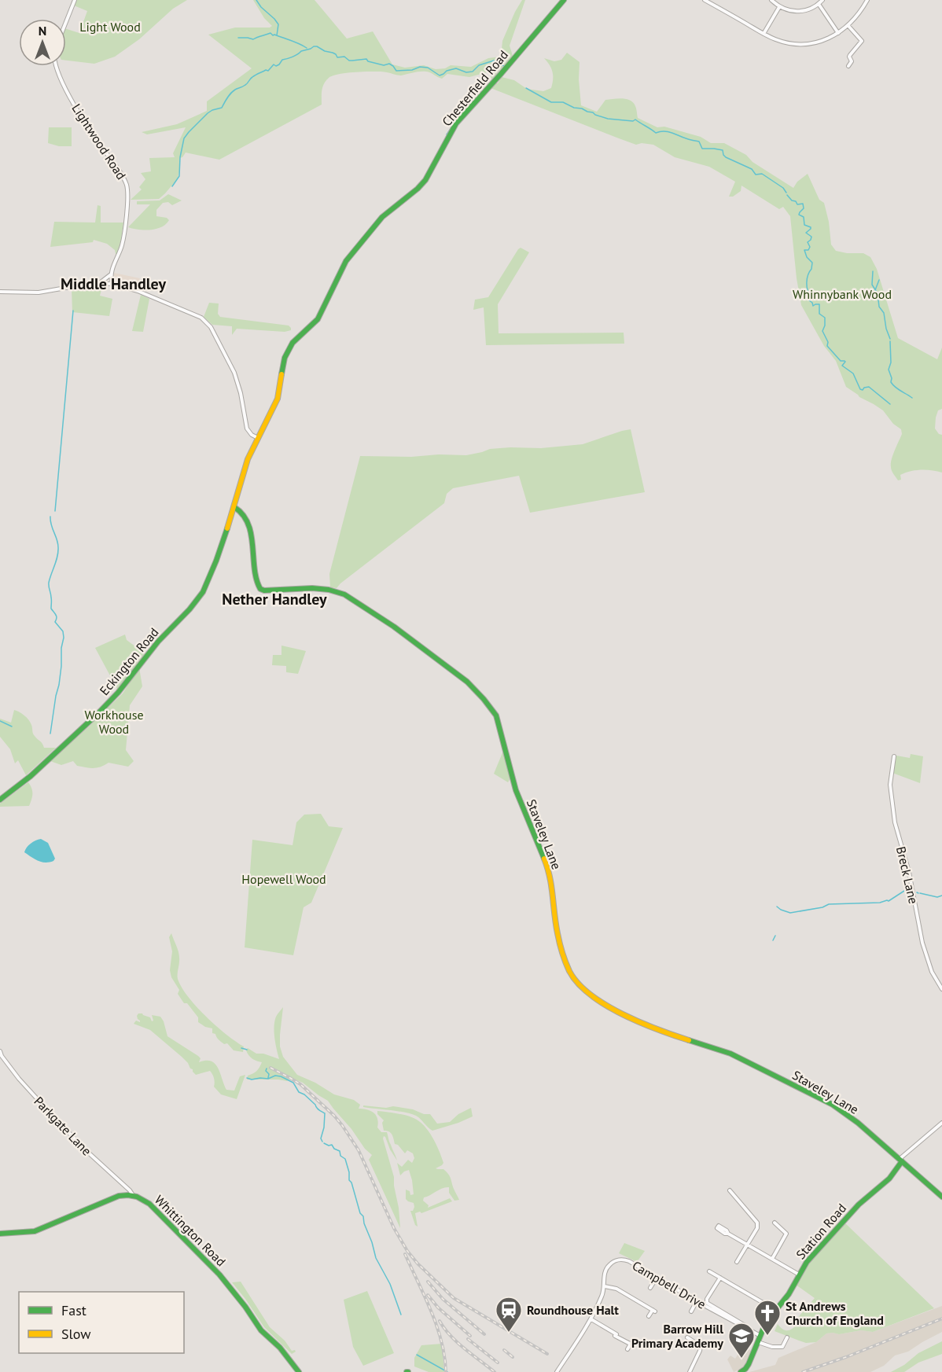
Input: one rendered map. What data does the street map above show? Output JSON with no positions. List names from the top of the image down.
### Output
{
  "streets": {
    "street": [
      "Chesterfield Road",
      "Lightwood Road",
      "Eckington Road",
      "Staveley Lane",
      "Breck Lane",
      "Parkgate Lane",
      "Whittington Road",
      "Station Road",
      "Campbell Drive"
    ]
  },
  "crossings": [
    ["Chesterfield Road", "Eckington Road"],
    ["Chesterfield Road", "Staveley Lane"],
    ["Eckington Road", "Staveley Lane"],
    ["Staveley Lane", "Station Road"],
    ["Parkgate Lane", "Whittington Road"],
    ["Station Road", "Campbell Drive"]
  ],
  "districts": ["Middle Handley", "Nether Handley"],
  "parks": [
    "Light Wood",
    "Whinnybank Wood",
    "Workhouse Wood",
    "Hopewell Wood"
  ],
  "places": {
    "station": ["Roundhouse Halt"],
    "church": ["St Andrews Church of England"],
    "school or university": ["Barrow Hill Primary Academy"]
  },
  "legend": ["Fast", "Slow"],
  "north": "top"
}
